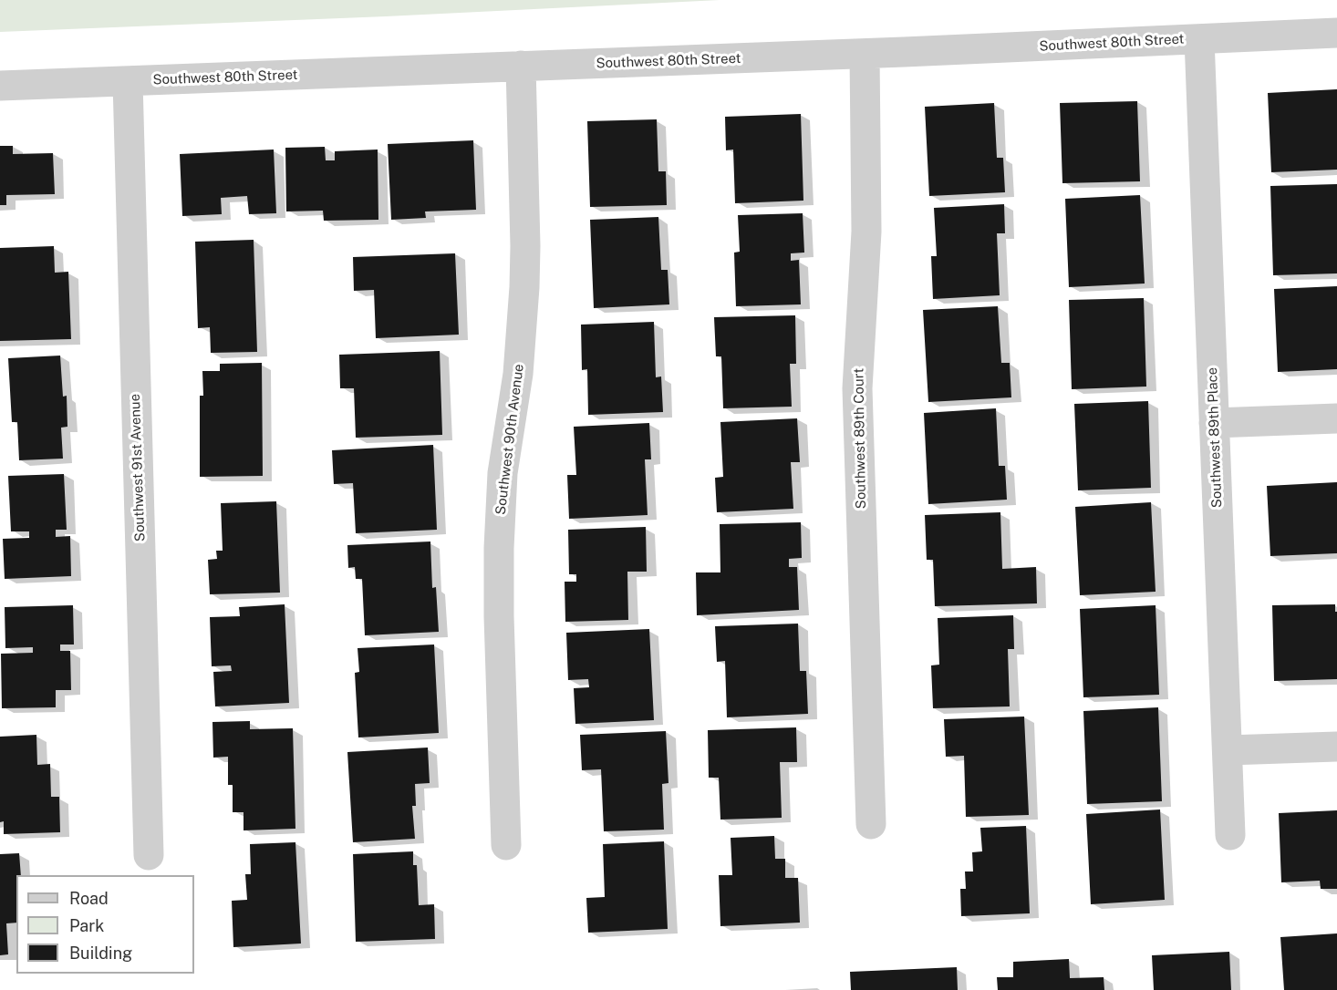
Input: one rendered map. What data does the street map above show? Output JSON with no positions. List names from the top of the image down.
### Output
{
  "streets": {
    "street": [
      "Southwest 80th Street",
      "Southwest 89th Place",
      "Southwest 89th Court",
      "Southwest 90th Avenue",
      "Southwest 91st Avenue"
    ]
  },
  "crossings": [
    ["Southwest 80th Street", "Southwest 89th Place"],
    ["Southwest 80th Street", "Southwest 89th Court"],
    ["Southwest 80th Street", "Southwest 90th Avenue"],
    ["Southwest 80th Street", "Southwest 91st Avenue"]
  ],
  "legend": ["Road", "Park", "Building"]
}
